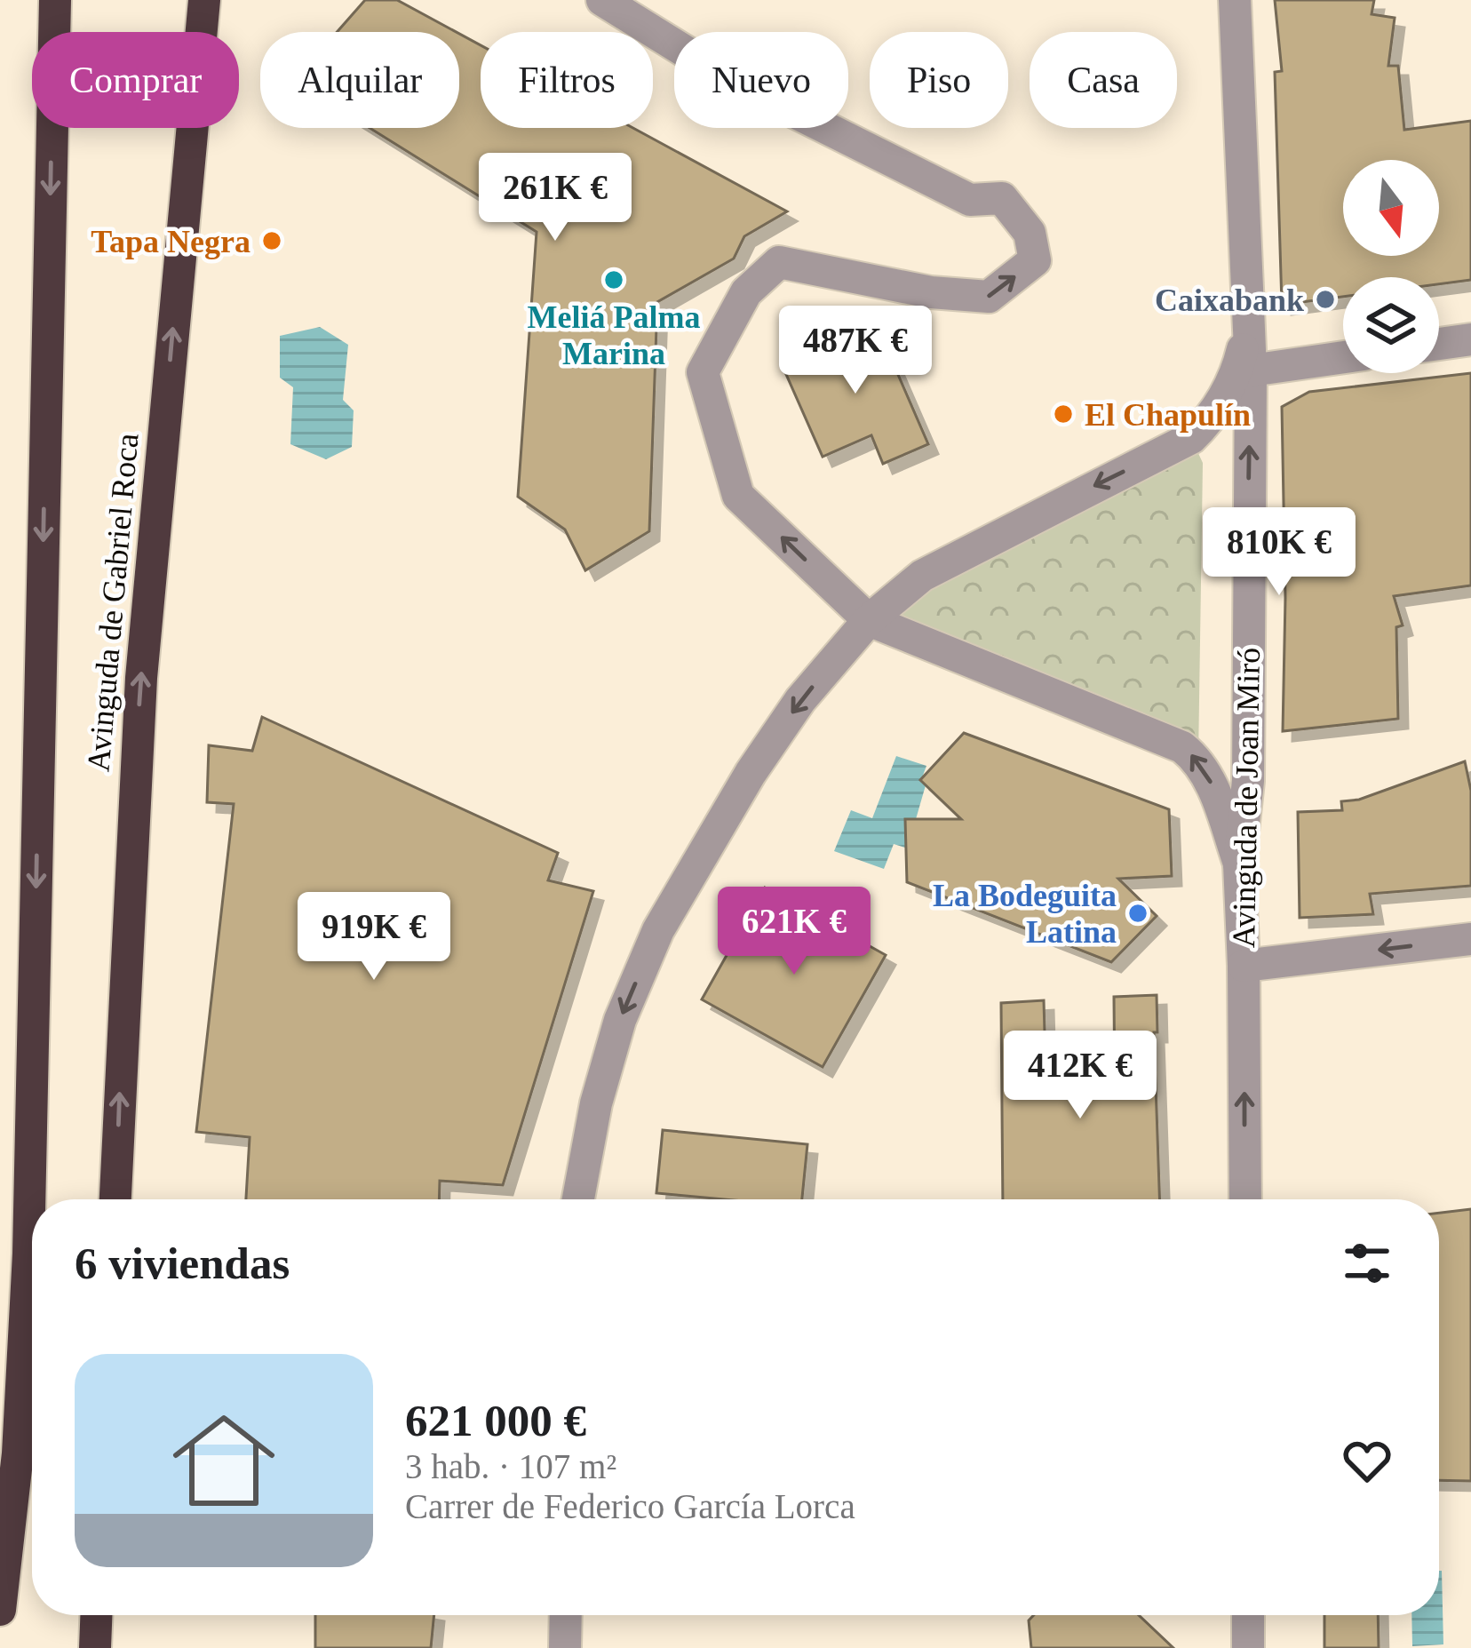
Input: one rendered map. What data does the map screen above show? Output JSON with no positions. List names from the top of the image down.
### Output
{
  "streets": {
    "highway": ["Avinguda de Gabriel Roca"],
    "street": ["Avinguda de Joan Miró"]
  },
  "one_way": ["Avinguda de Joan Miró"],
  "places": [
    "Tapa Negra",
    "Meliá Palma Marina",
    "Caixabank",
    "El Chapulín",
    "La Bodeguita Latina"
  ],
  "north": "bottom",
  "page": {
    "chip": [
      "Comprar",
      "Alquilar",
      "Filtros",
      "Nuevo",
      "Piso",
      "Casa"
    ],
    "price": [
      "261K €",
      "487K €",
      "810K €",
      "621K €",
      "919K €",
      "412K €"
    ],
    "heading": "6 viviendas",
    "list": [
      {
        "name": "621 000 €",
        "note": "3 hab. · 107 m² · Carrer de Federico García Lorca"
      }
    ]
  }
}
